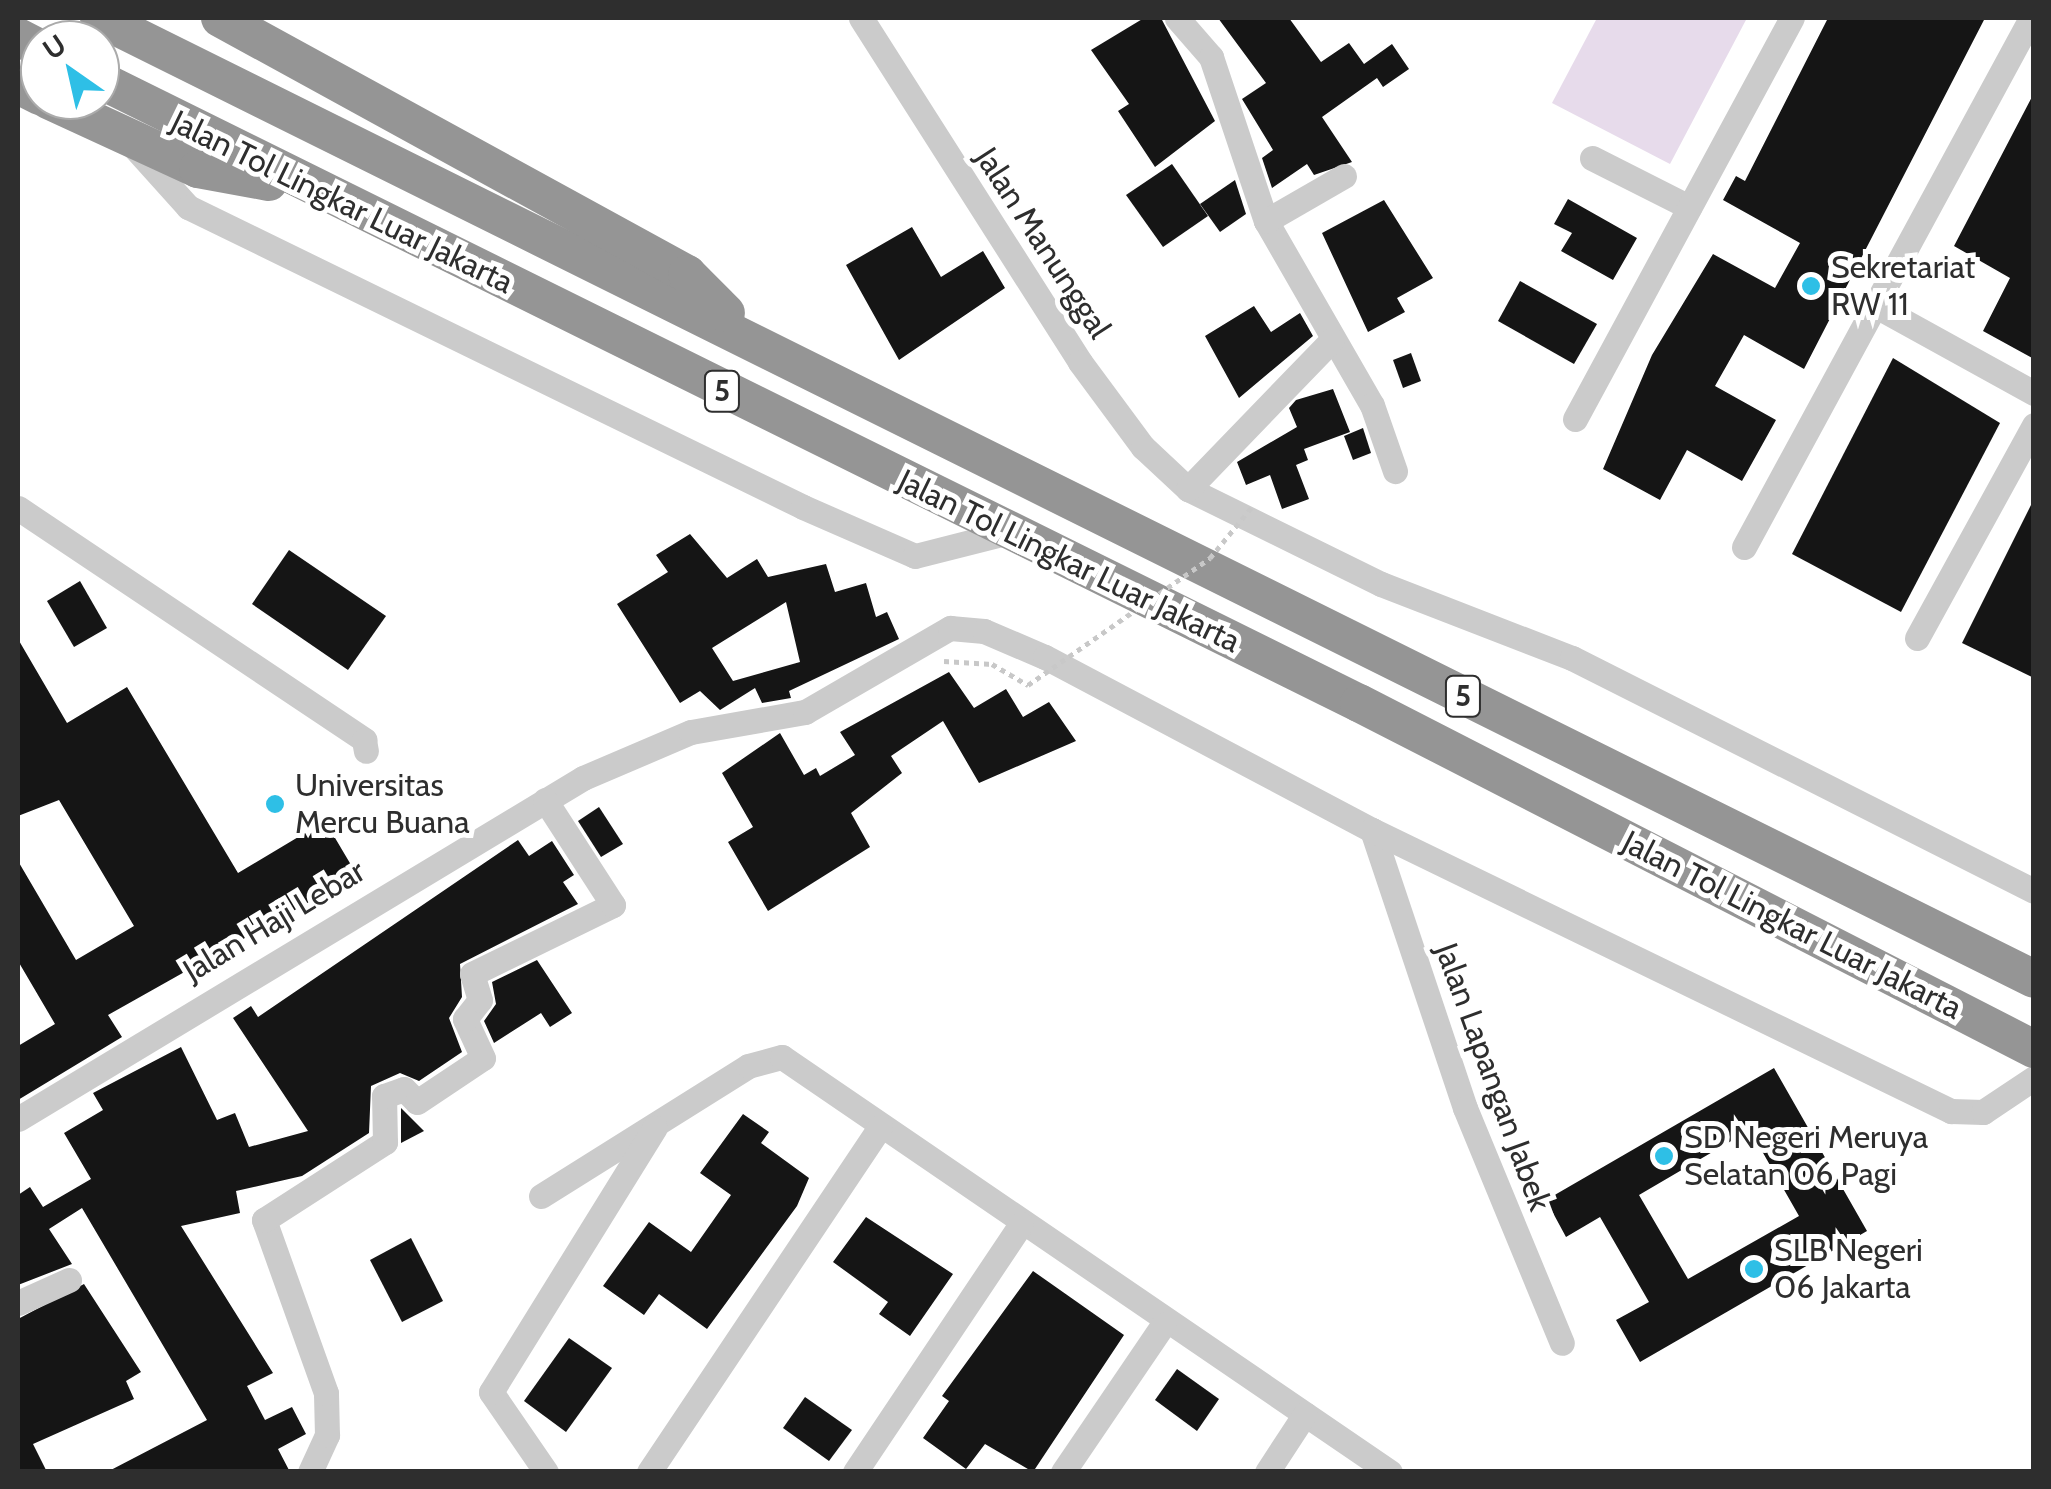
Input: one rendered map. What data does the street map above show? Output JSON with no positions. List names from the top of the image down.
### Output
{
  "streets": {
    "highway": ["Jalan Tol Lingkar Luar Jakarta", "5"],
    "street": ["Jalan Manunggal", "Jalan Haji Lebar", "Jalan Lapangan Jabek"]
  },
  "crossings": [
    ["Jalan Haji Lebar", "Jalan Lapangan Jabek"]
  ],
  "places": [
    "Sekretariat RW 11",
    "Universitas Mercu Buana",
    "SD Negeri Meruya Selatan 06 Pagi",
    "SLB Negeri 06 Jakarta"
  ],
  "north": "top left"
}
